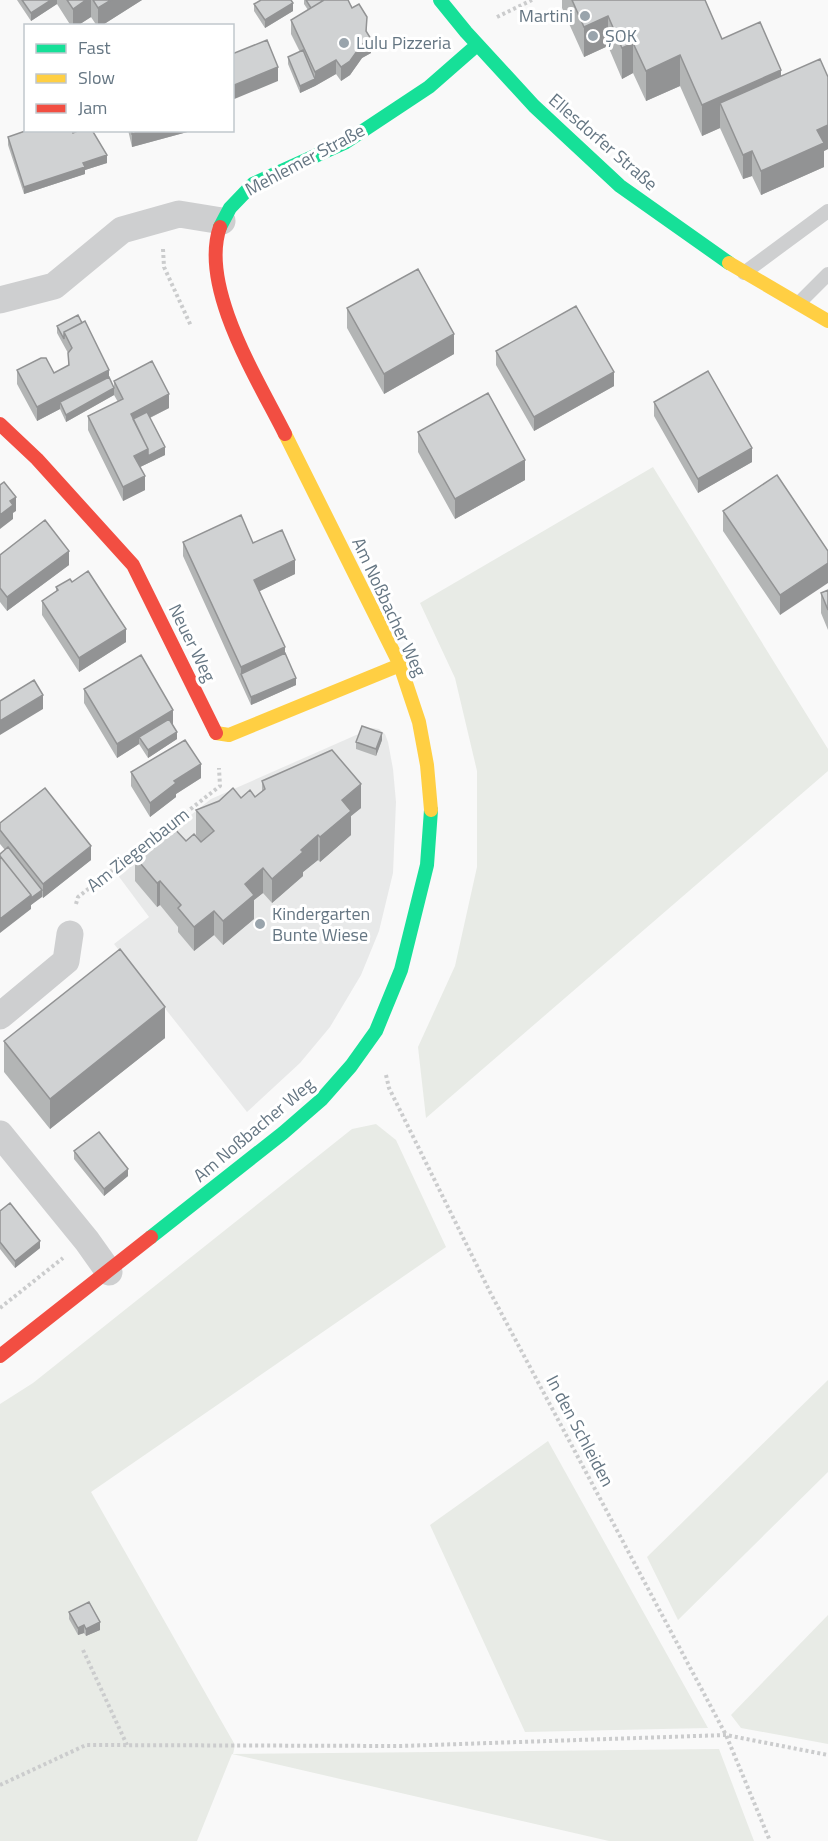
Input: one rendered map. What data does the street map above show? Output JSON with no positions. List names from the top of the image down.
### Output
{
  "streets": {
    "street": [
      "Ellesdorfer Straße",
      "Mehlemer Straße",
      "Am Noßbacher Weg",
      "Neuer Weg"
    ],
    "path": ["Am Ziegenbaum", "In den Schleiden"]
  },
  "crossings": [
    ["Ellesdorfer Straße", "Mehlemer Straße"],
    ["Mehlemer Straße", "Am Noßbacher Weg"],
    ["Am Noßbacher Weg", "In den Schleiden"],
    ["Neuer Weg", "Am Ziegenbaum"]
  ],
  "places": [
    "Martini",
    "ŞOK",
    "Lulu Pizzeria",
    "Kindergarten Bunte Wiese"
  ],
  "legend": ["Fast", "Slow", "Jam"]
}
